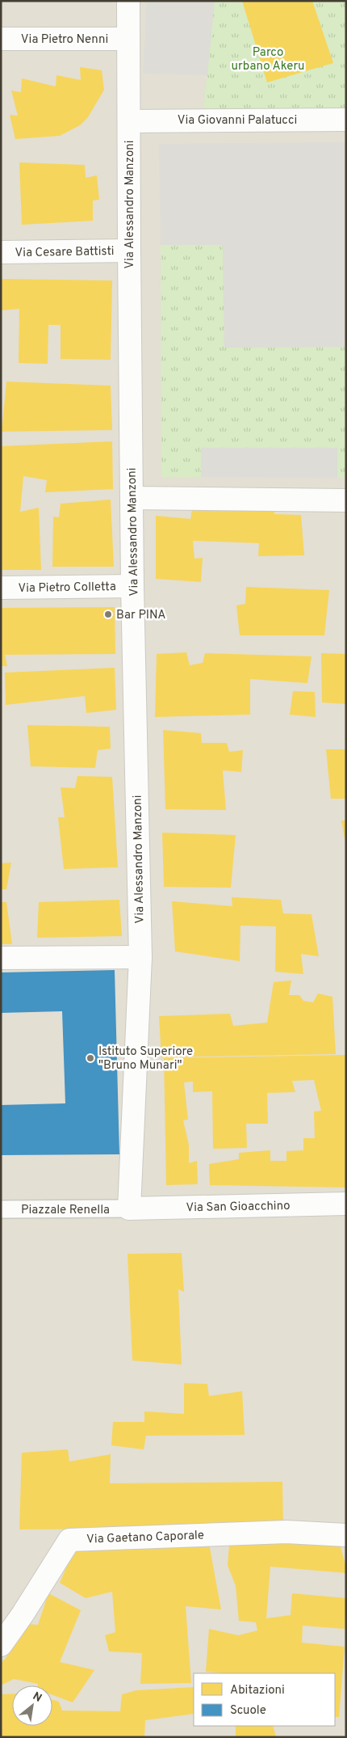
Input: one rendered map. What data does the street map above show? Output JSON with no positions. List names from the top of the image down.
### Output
{
  "streets": {
    "street": [
      "Via Pietro Nenni",
      "Via Giovanni Palatucci",
      "Via Alessandro Manzoni",
      "Via Cesare Battisti",
      "Via Pietro Colletta",
      "Via San Gioacchino",
      "Piazzale Renella",
      "Via Gaetano Caporale"
    ]
  },
  "crossings": [
    ["Via Pietro Nenni", "Via Alessandro Manzoni"],
    ["Via Giovanni Palatucci", "Via Alessandro Manzoni"],
    ["Via Alessandro Manzoni", "Via Cesare Battisti"],
    ["Via Alessandro Manzoni", "Via Pietro Colletta"],
    ["Via Alessandro Manzoni", "Via San Gioacchino"],
    ["Via Alessandro Manzoni", "Piazzale Renella"],
    ["Via San Gioacchino", "Piazzale Renella"]
  ],
  "parks": ["Parco urbano Akeru"],
  "places": ["Bar PINA", "Istituto Superiore \"Bruno Munari\""],
  "legend": ["Abitazioni", "Scuole"],
  "north": "top right"
}
